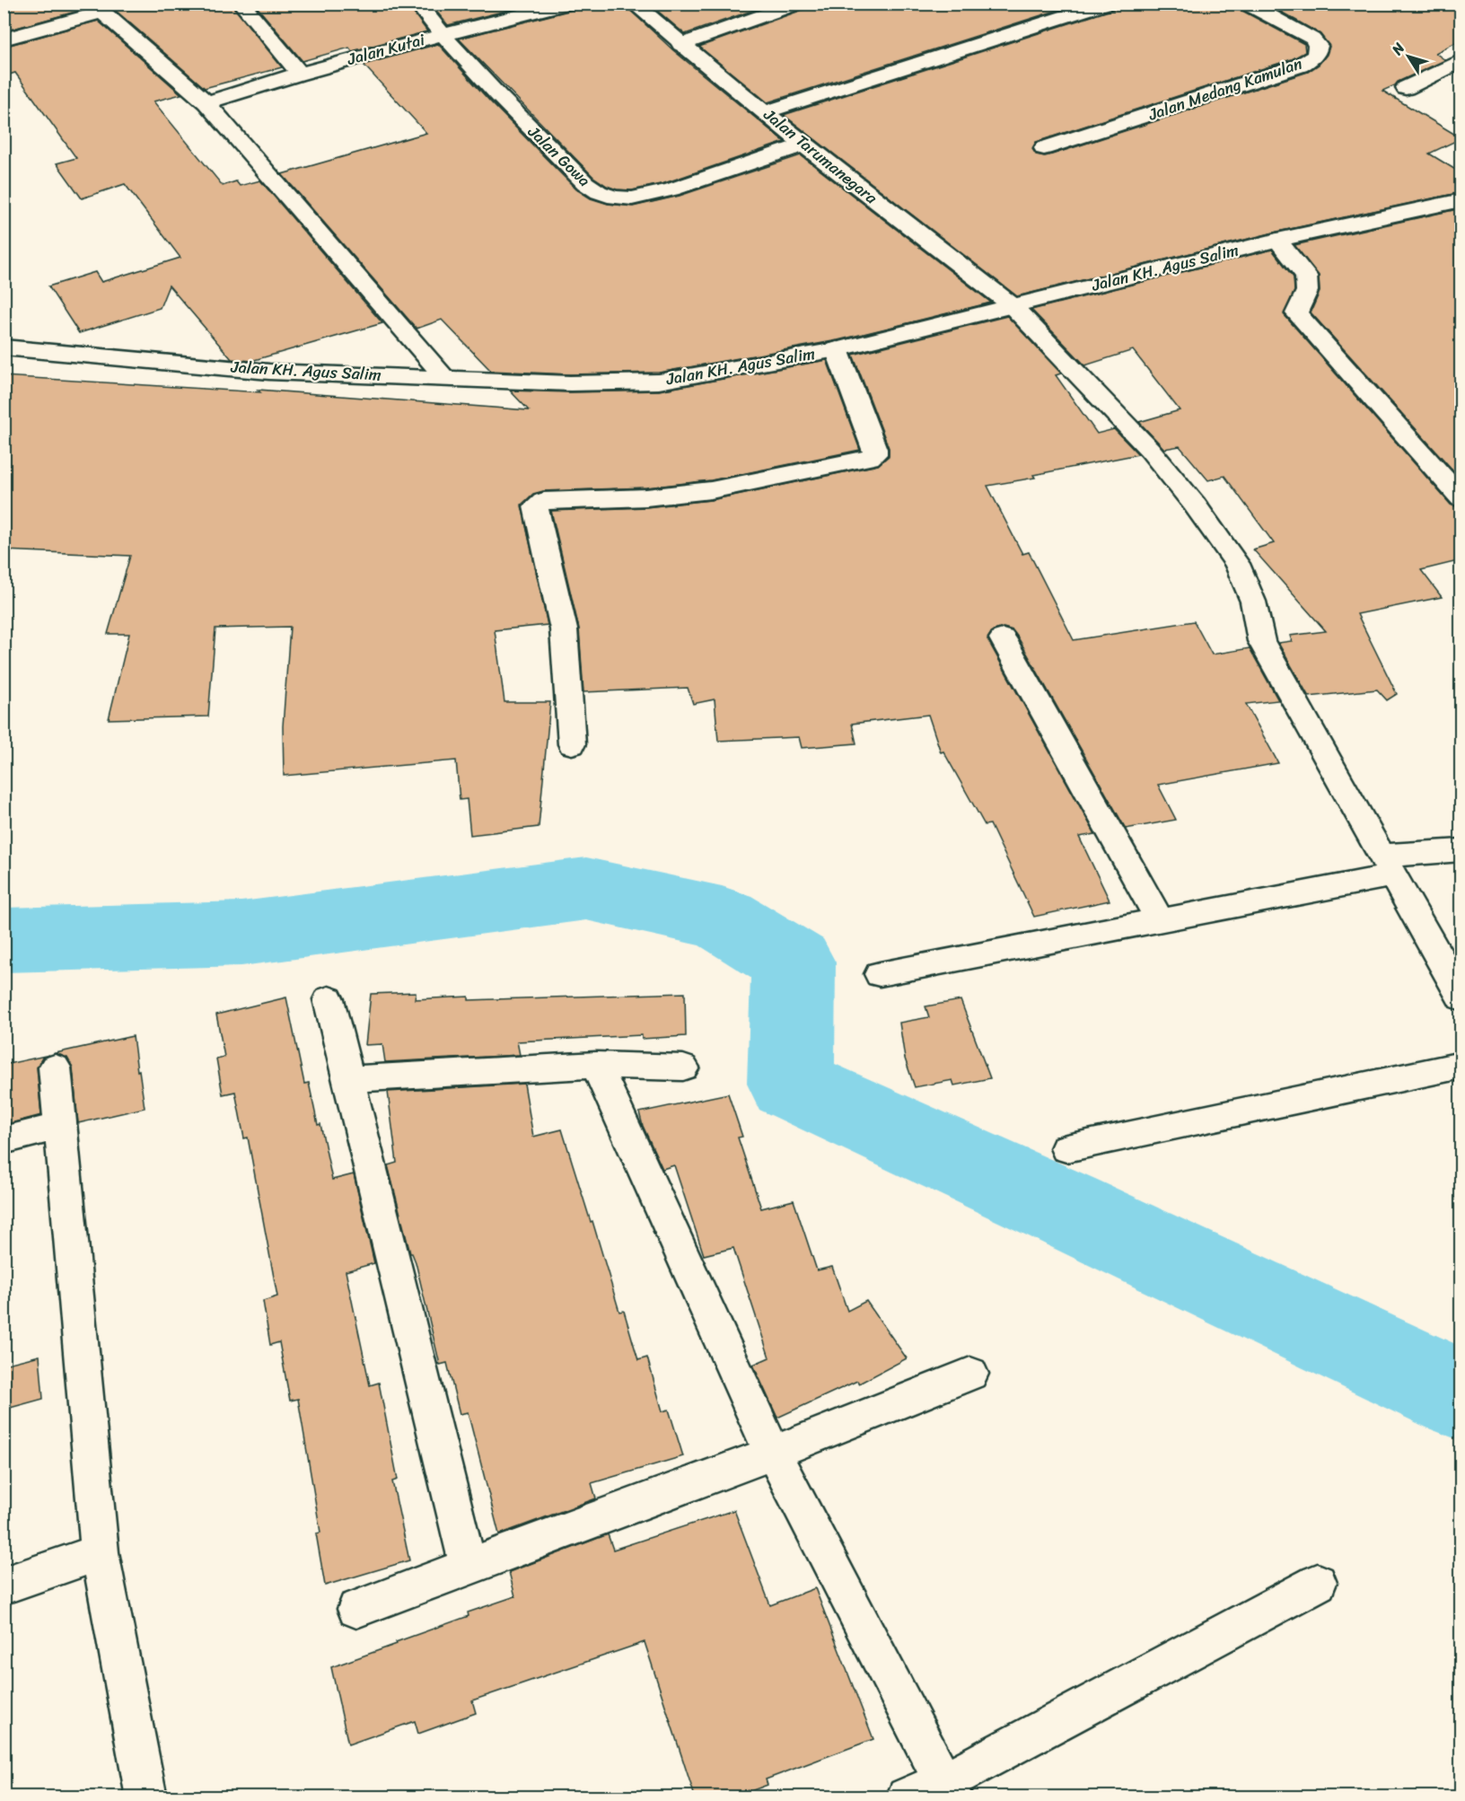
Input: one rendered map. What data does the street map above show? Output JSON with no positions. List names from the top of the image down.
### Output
{
  "streets": {
    "street": [
      "Jalan Kutai",
      "Jalan Medang Kamulan",
      "Jalan Gowa",
      "Jalan Tarumanegara",
      "Jalan KH. Agus Salim"
    ]
  },
  "crossings": [
    ["Jalan Kutai", "Jalan Gowa"],
    ["Jalan Gowa", "Jalan Tarumanegara"],
    ["Jalan Tarumanegara", "Jalan KH. Agus Salim"]
  ],
  "north": "top left"
}
